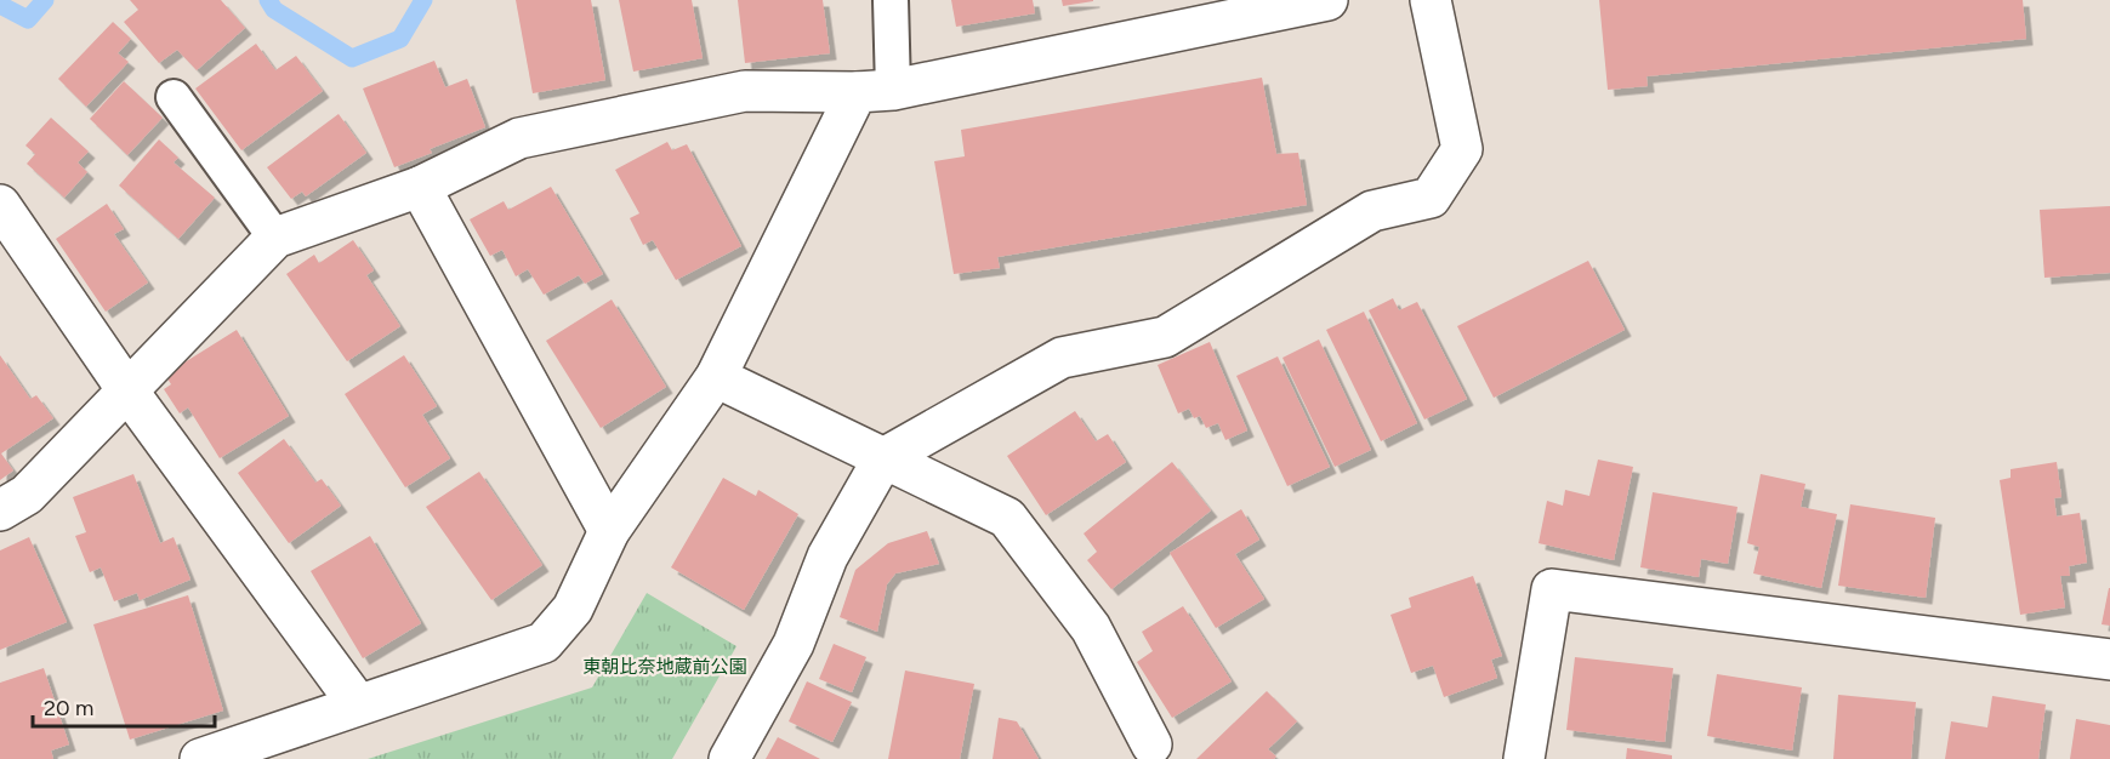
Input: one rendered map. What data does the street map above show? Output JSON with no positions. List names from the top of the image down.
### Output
{
  "parks": ["東朝比奈地蔵前公園"],
  "scale_bar": "20 m"
}
